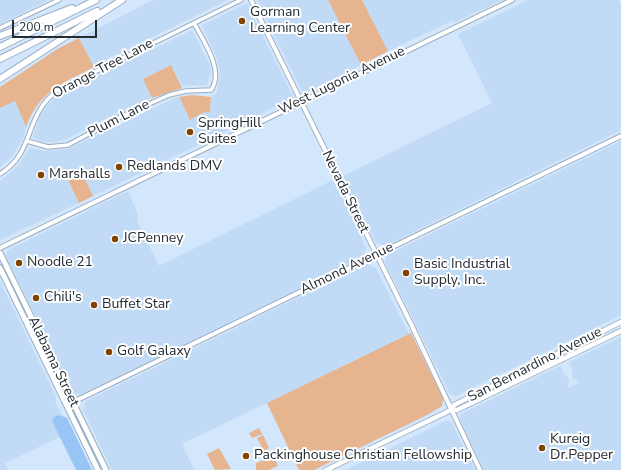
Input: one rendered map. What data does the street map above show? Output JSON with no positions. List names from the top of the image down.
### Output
{
  "streets": {
    "main road": ["Alabama Street", "San Bernardino Avenue"],
    "street": [
      "Orange Tree Lane",
      "West Lugonia Avenue",
      "Plum Lane",
      "Nevada Street",
      "Almond Avenue"
    ]
  },
  "crossings": [
    ["Orange Tree Lane", "Plum Lane"],
    ["West Lugonia Avenue", "Nevada Street"],
    ["Nevada Street", "Almond Avenue"],
    ["Nevada Street", "San Bernardino Avenue"],
    ["Almond Avenue", "Alabama Street"]
  ],
  "places": [
    "Gorman Learning Center",
    "SpringHill Suites",
    "Redlands DMV",
    "Marshalls",
    "JCPenney",
    "Noodle 21",
    "Basic Industrial Supply, Inc.",
    "Chili's",
    "Buffet Star",
    "Golf Galaxy",
    "Kureig Dr.Pepper",
    "Packinghouse Christian Fellowship"
  ],
  "scale_bar": "200 m"
}
